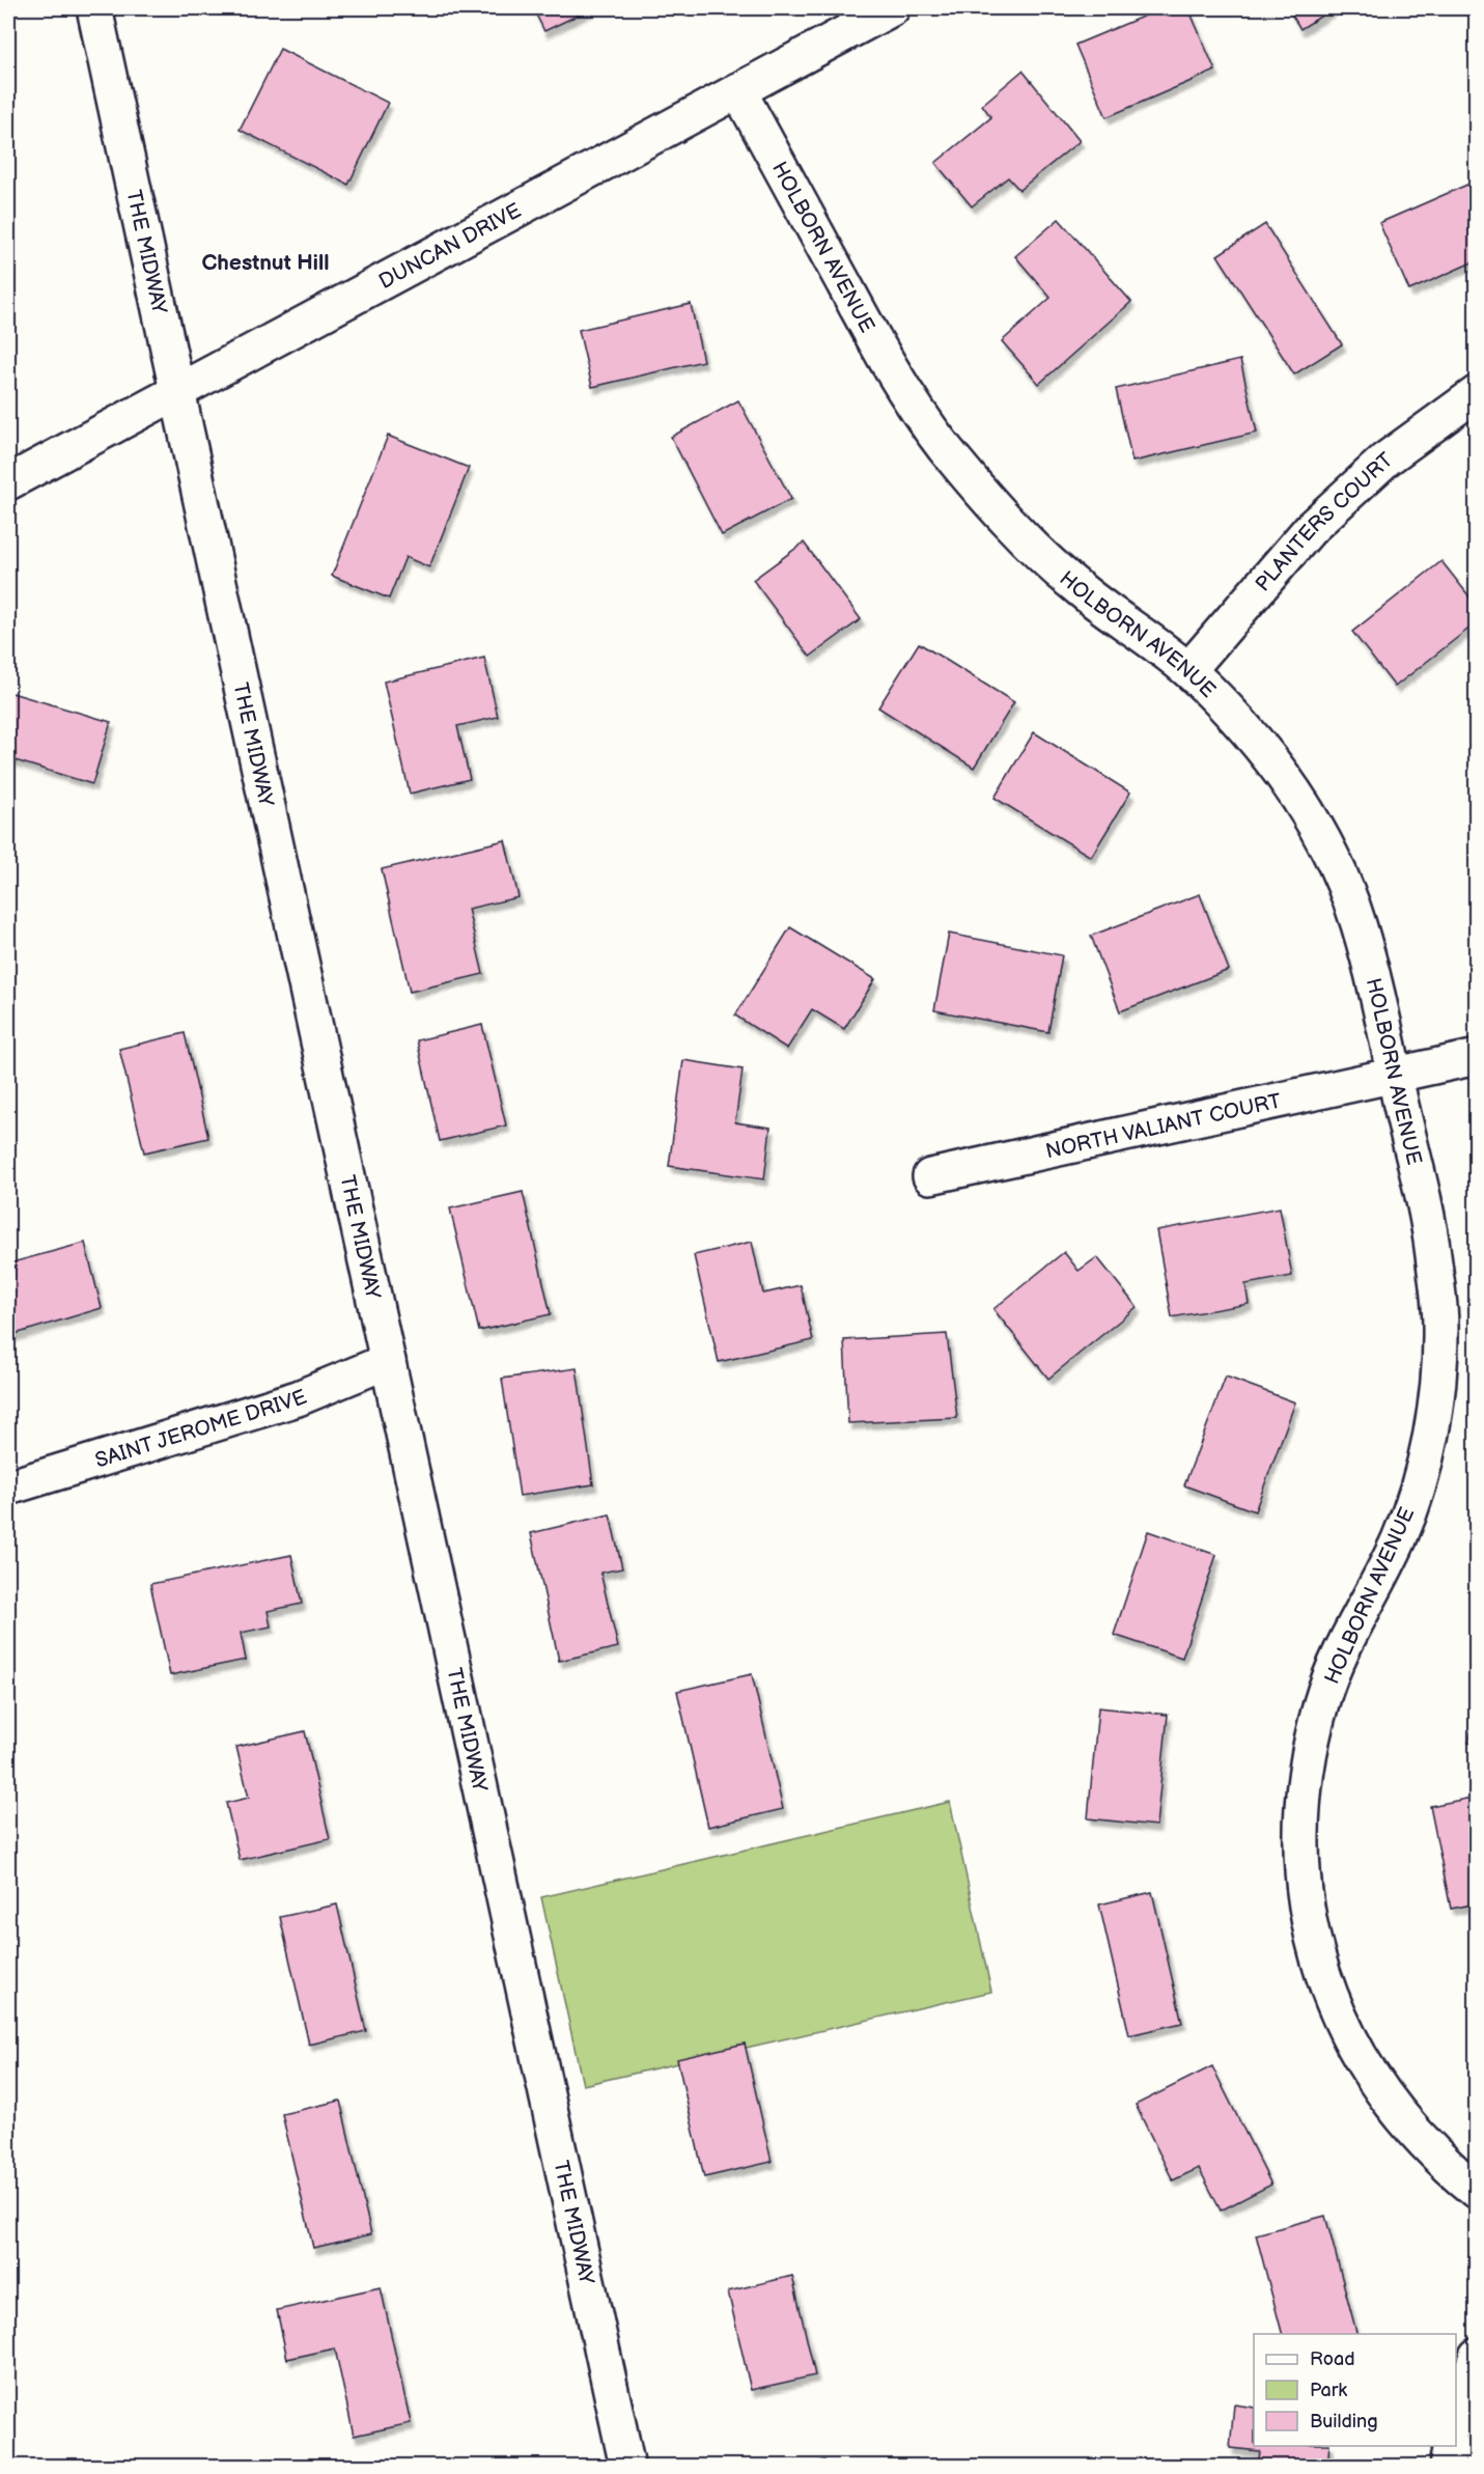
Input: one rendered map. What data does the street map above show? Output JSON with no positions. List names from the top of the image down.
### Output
{
  "streets": {
    "street": [
      "DUNCAN DRIVE",
      "HOLBORN AVENUE",
      "THE MIDWAY",
      "PLANTERS COURT",
      "NORTH VALIANT COURT",
      "SAINT JEROME DRIVE"
    ]
  },
  "crossings": [
    ["DUNCAN DRIVE", "HOLBORN AVENUE"],
    ["DUNCAN DRIVE", "THE MIDWAY"],
    ["HOLBORN AVENUE", "PLANTERS COURT"],
    ["HOLBORN AVENUE", "NORTH VALIANT COURT"],
    ["THE MIDWAY", "SAINT JEROME DRIVE"]
  ],
  "districts": ["Chestnut Hill"],
  "legend": ["Road", "Park", "Building"]
}
